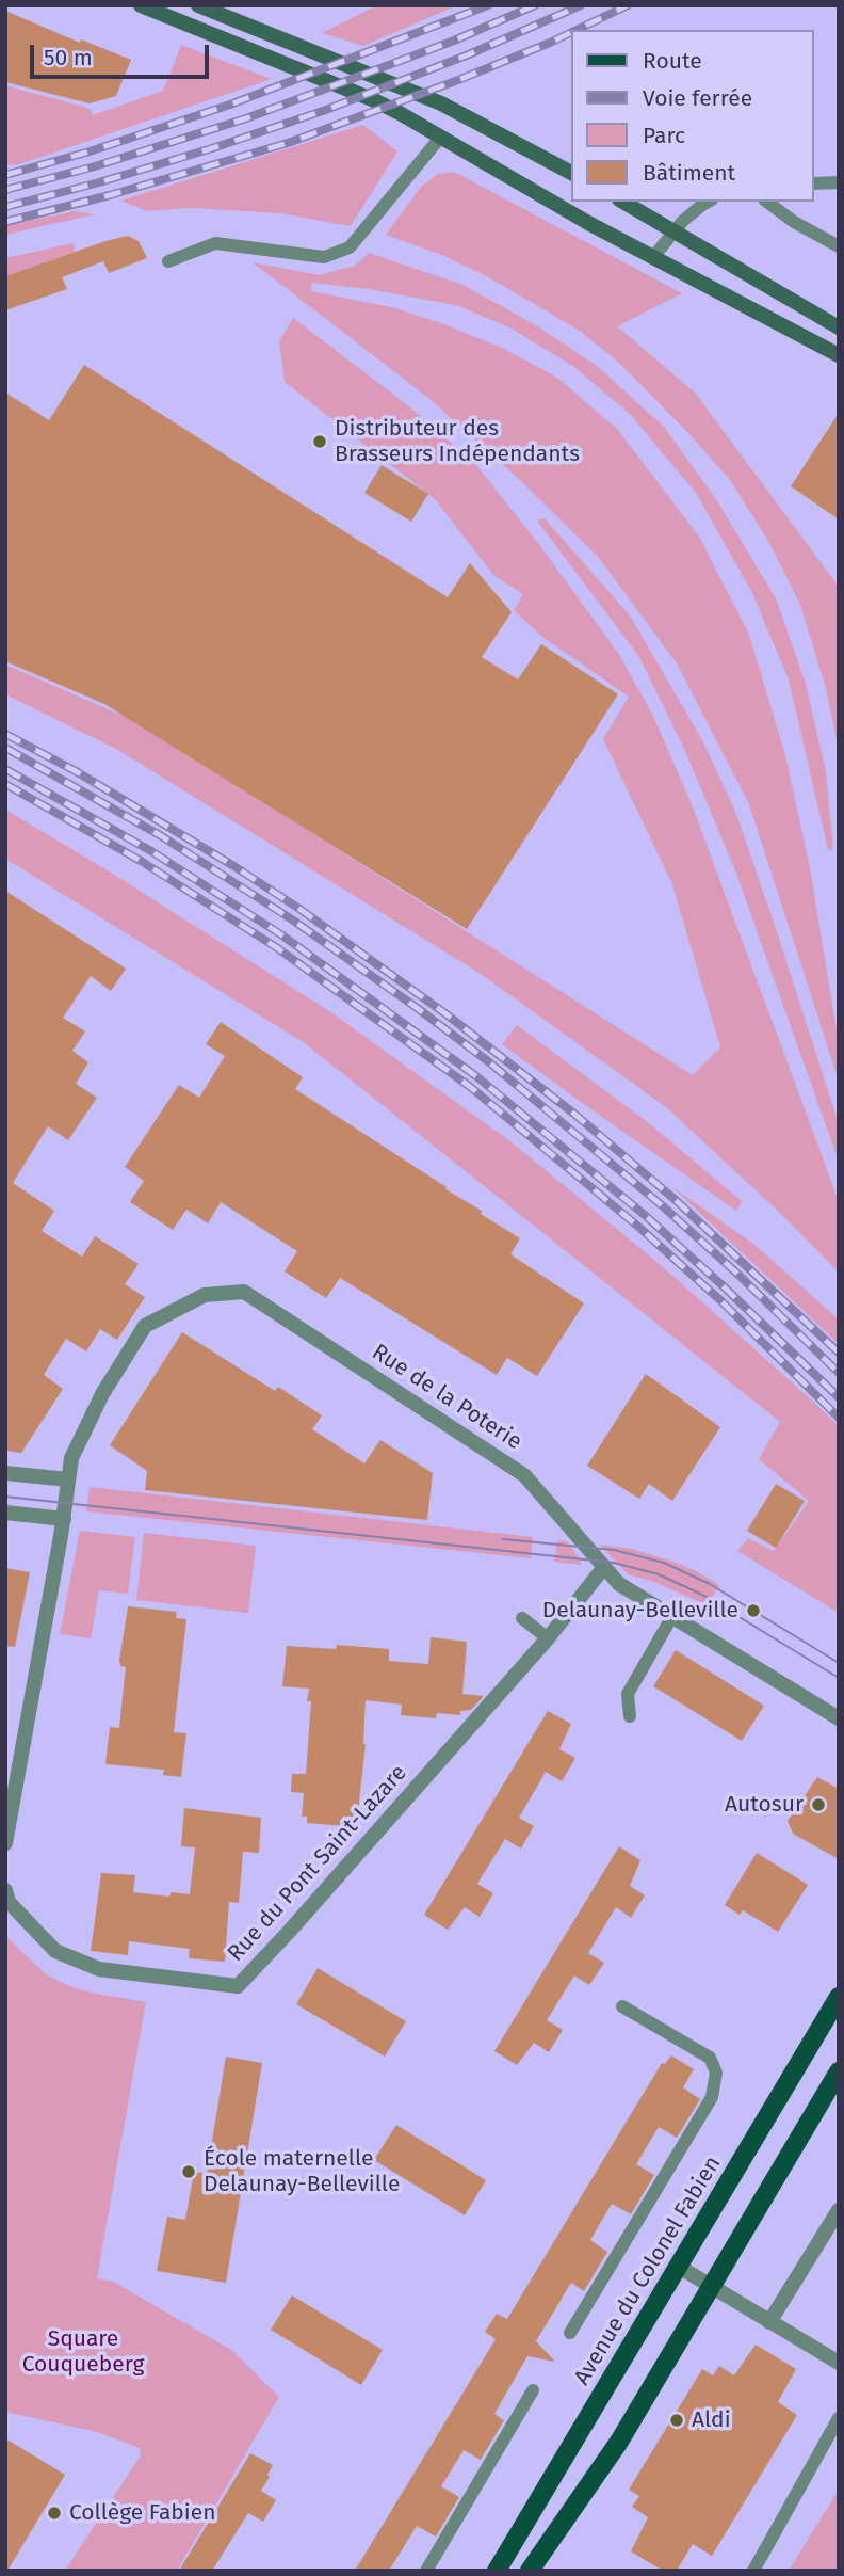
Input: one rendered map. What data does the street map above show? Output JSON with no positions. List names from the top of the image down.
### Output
{
  "streets": {
    "main road": ["Avenue du Colonel Fabien"],
    "street": ["Rue de la Poterie", "Rue du Pont Saint-Lazare"]
  },
  "crossings": [
    ["Rue de la Poterie", "Rue du Pont Saint-Lazare"]
  ],
  "parks": ["Square Couqueberg"],
  "places": [
    "Distributeur des Brasseurs Indépendants",
    "Delaunay-Belleville",
    "Autosur",
    "École maternelle Delaunay-Belleville",
    "Aldi",
    "Collège Fabien"
  ],
  "legend": [
    "Route",
    "Voie ferrée",
    "Parc",
    "Bâtiment"
  ],
  "scale_bar": "50 m"
}
